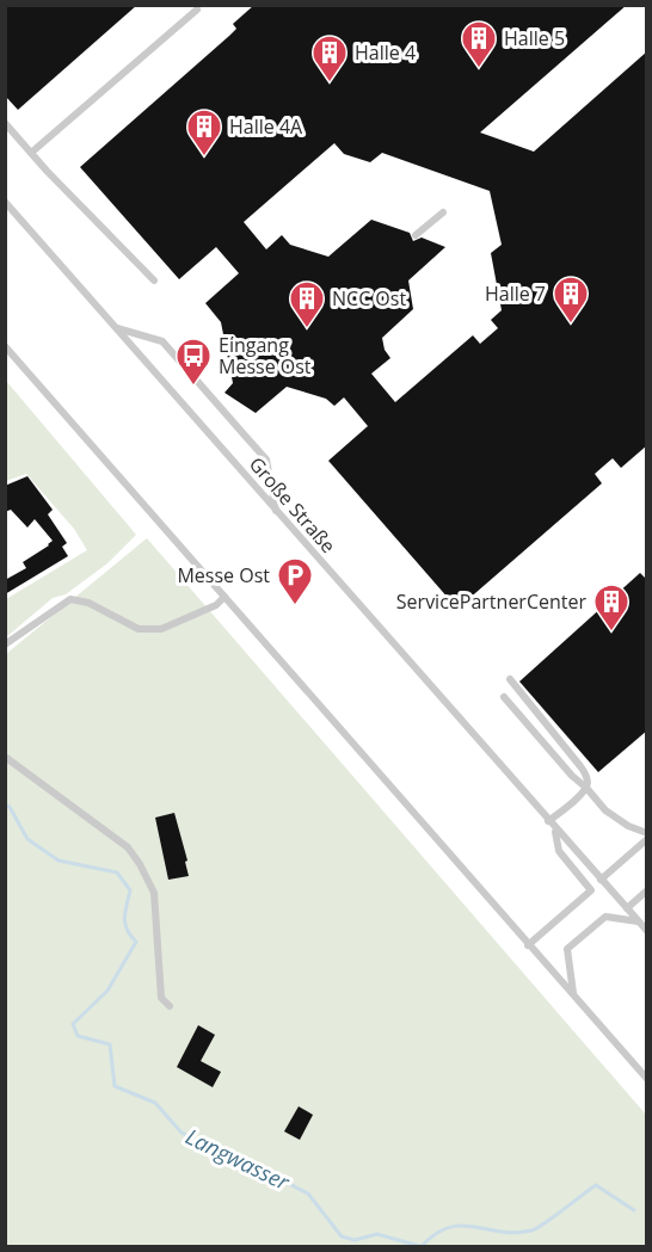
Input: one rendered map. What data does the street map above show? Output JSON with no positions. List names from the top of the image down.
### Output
{
  "streets": {
    "lane": ["Große Straße"]
  },
  "water": ["Langwasser"],
  "places": {
    "building": [
      "Halle 5",
      "Halle 4",
      "Halle 4A",
      "Halle 7",
      "NCC Ost",
      "ServicePartnerCenter"
    ],
    "bus stop": ["Eingang Messe Ost"],
    "parking": ["Messe Ost"]
  }
}
